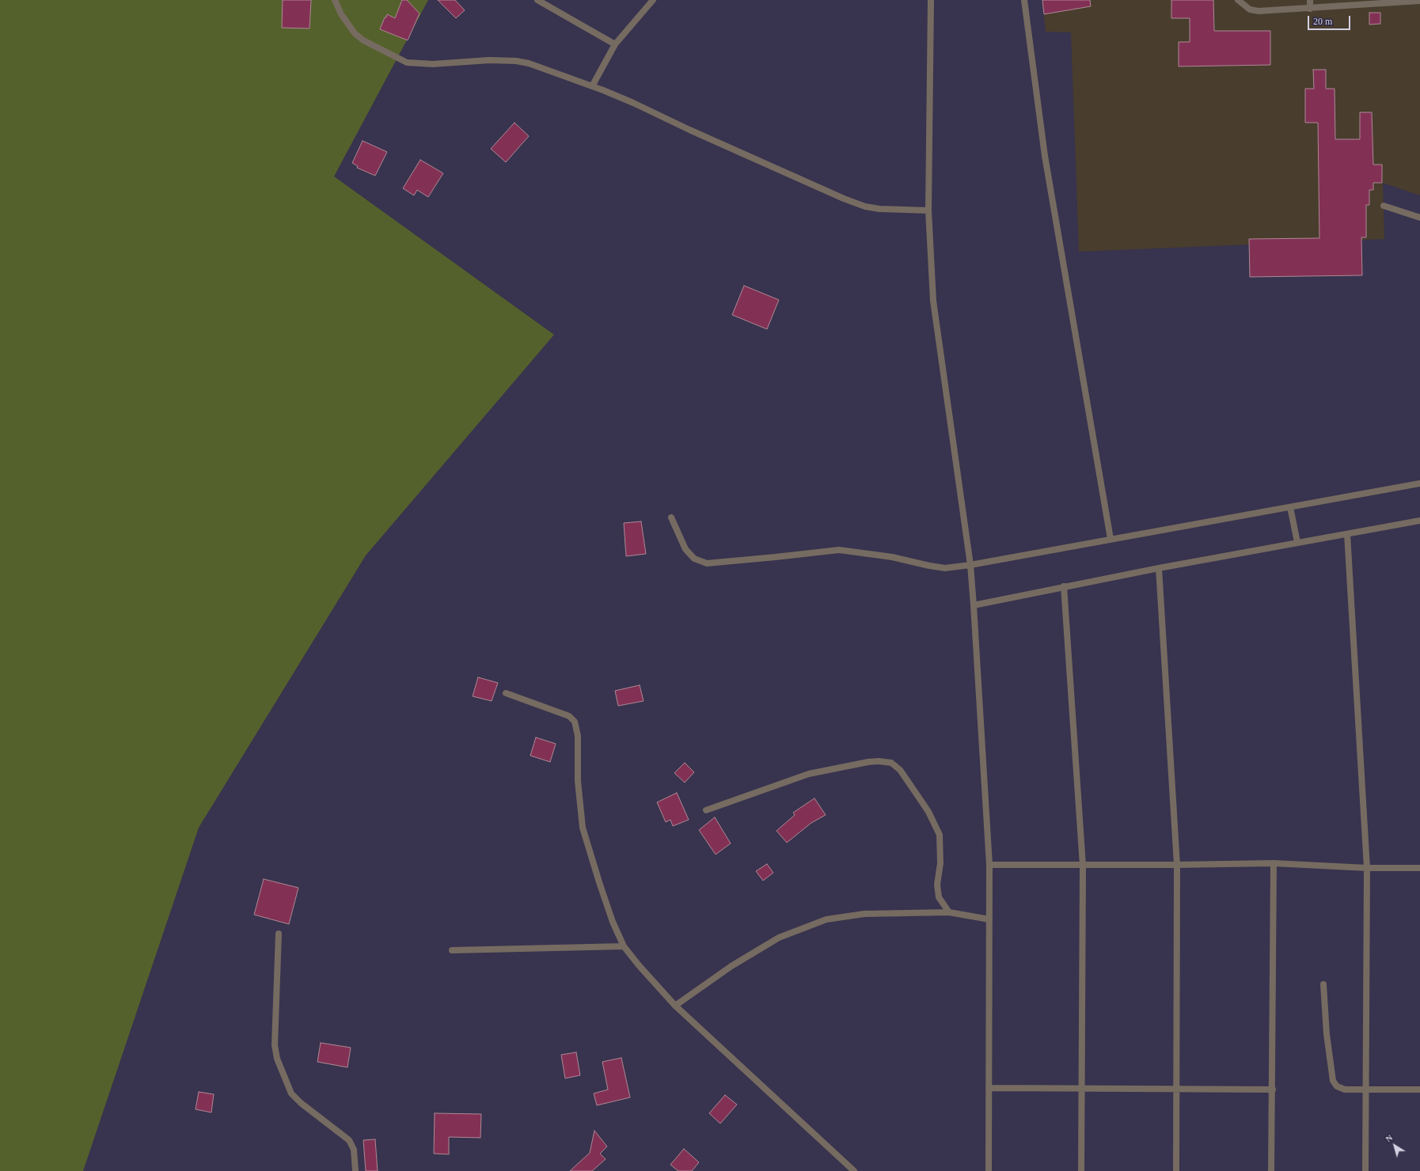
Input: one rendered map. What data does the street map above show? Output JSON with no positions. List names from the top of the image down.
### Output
{
  "scale_bar": "20 m",
  "north": "top left"
}
